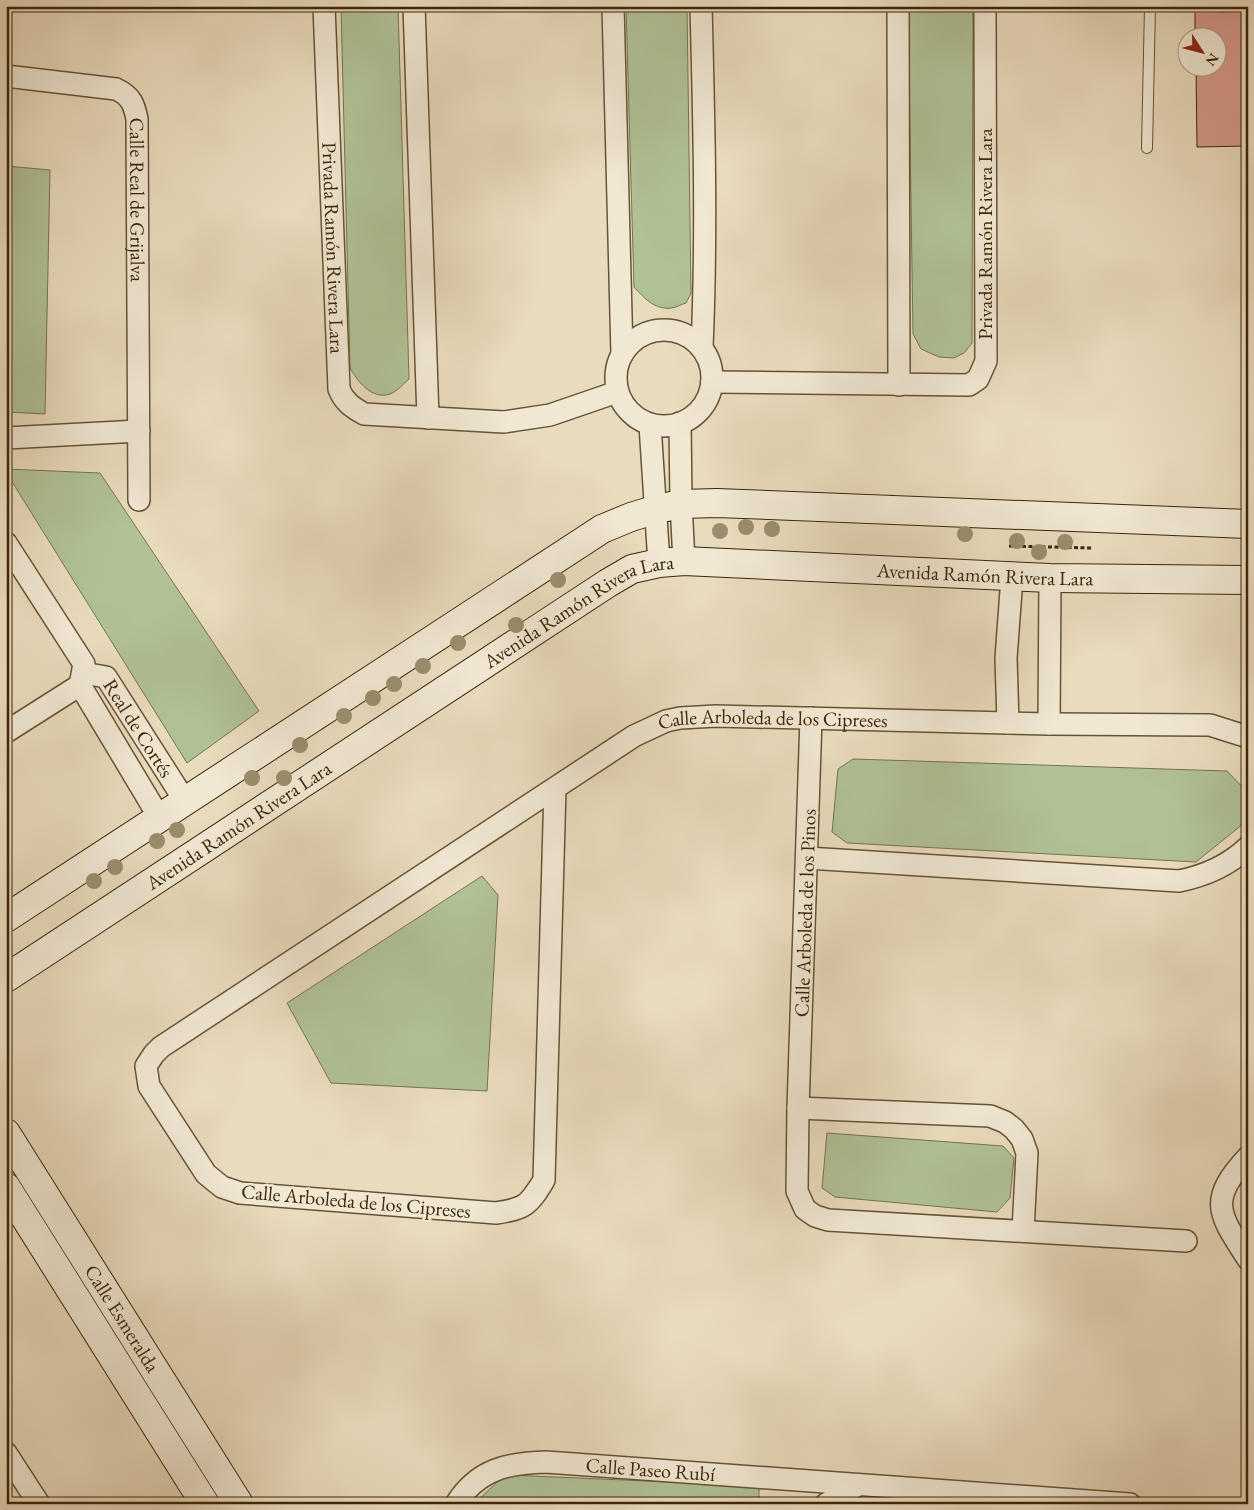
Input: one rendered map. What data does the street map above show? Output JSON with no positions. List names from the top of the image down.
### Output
{
  "streets": {
    "street": [
      "Calle Real de Grijalva",
      "Privada Ramón Rivera Lara",
      "Avenida Ramón Rivera Lara",
      "Calle Arboleda de los Cipreses",
      "Real de Cortés",
      "Calle Arboleda de los Pinos",
      "Calle Esmeralda",
      "Calle Paseo Rubí"
    ]
  },
  "crossings": [
    ["Calle Arboleda de los Cipreses", "Calle Arboleda de los Pinos"]
  ],
  "north": "bottom right"
}
